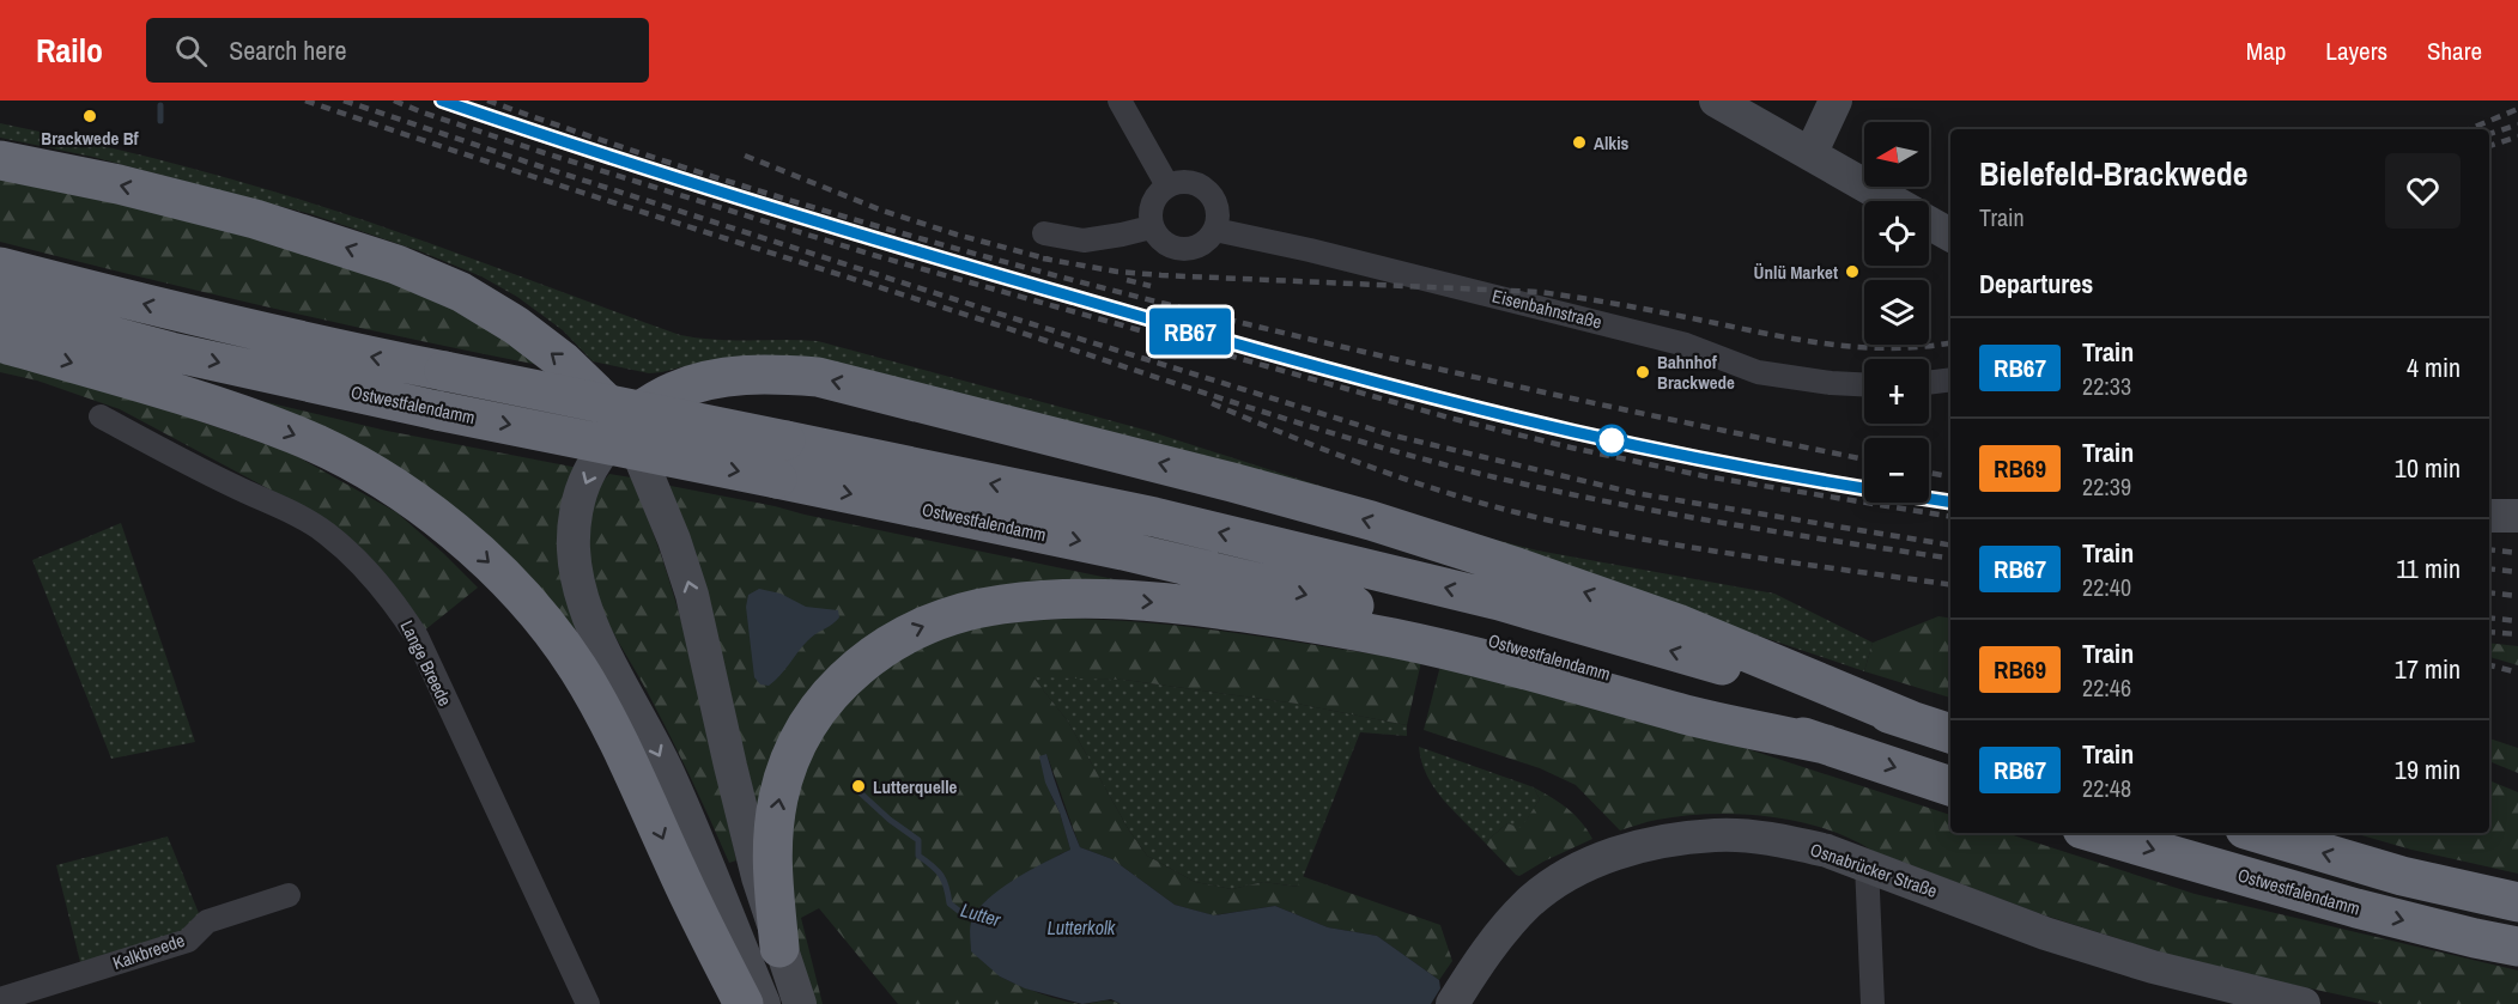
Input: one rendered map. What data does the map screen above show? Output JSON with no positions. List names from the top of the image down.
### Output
{
  "streets": {
    "highway": ["Ostwestfalendamm"],
    "main road": ["Osnabrücker Straße"],
    "street": ["Eisenbahnstraße", "Lange Breede", "Kalkbreede"]
  },
  "water": ["Lutter", "Lutterkolk"],
  "places": [
    "Brackwede Bf",
    "Alkis",
    "Ünlü Market",
    "Bahnhof Brackwede",
    "Lutterquelle"
  ],
  "north": "left",
  "page": {
    "header": "Railo",
    "search": "Search here",
    "nav": ["Map", "Layers", "Share"],
    "on_map": "RB67",
    "map_buttons": ["+", "−"],
    "heading": [
      ["Bielefeld-Brackwede", "Train"],
      "Departures"
    ],
    "list": [
      {
        "mark": "RB67",
        "name": "Train",
        "note": "22:33",
        "value": "4 min"
      },
      {
        "mark": "RB69",
        "name": "Train",
        "note": "22:39",
        "value": "10 min"
      },
      {
        "mark": "RB67",
        "name": "Train",
        "note": "22:40",
        "value": "11 min"
      },
      {
        "mark": "RB69",
        "name": "Train",
        "note": "22:46",
        "value": "17 min"
      },
      {
        "mark": "RB67",
        "name": "Train",
        "note": "22:48",
        "value": "19 min"
      }
    ]
  }
}
